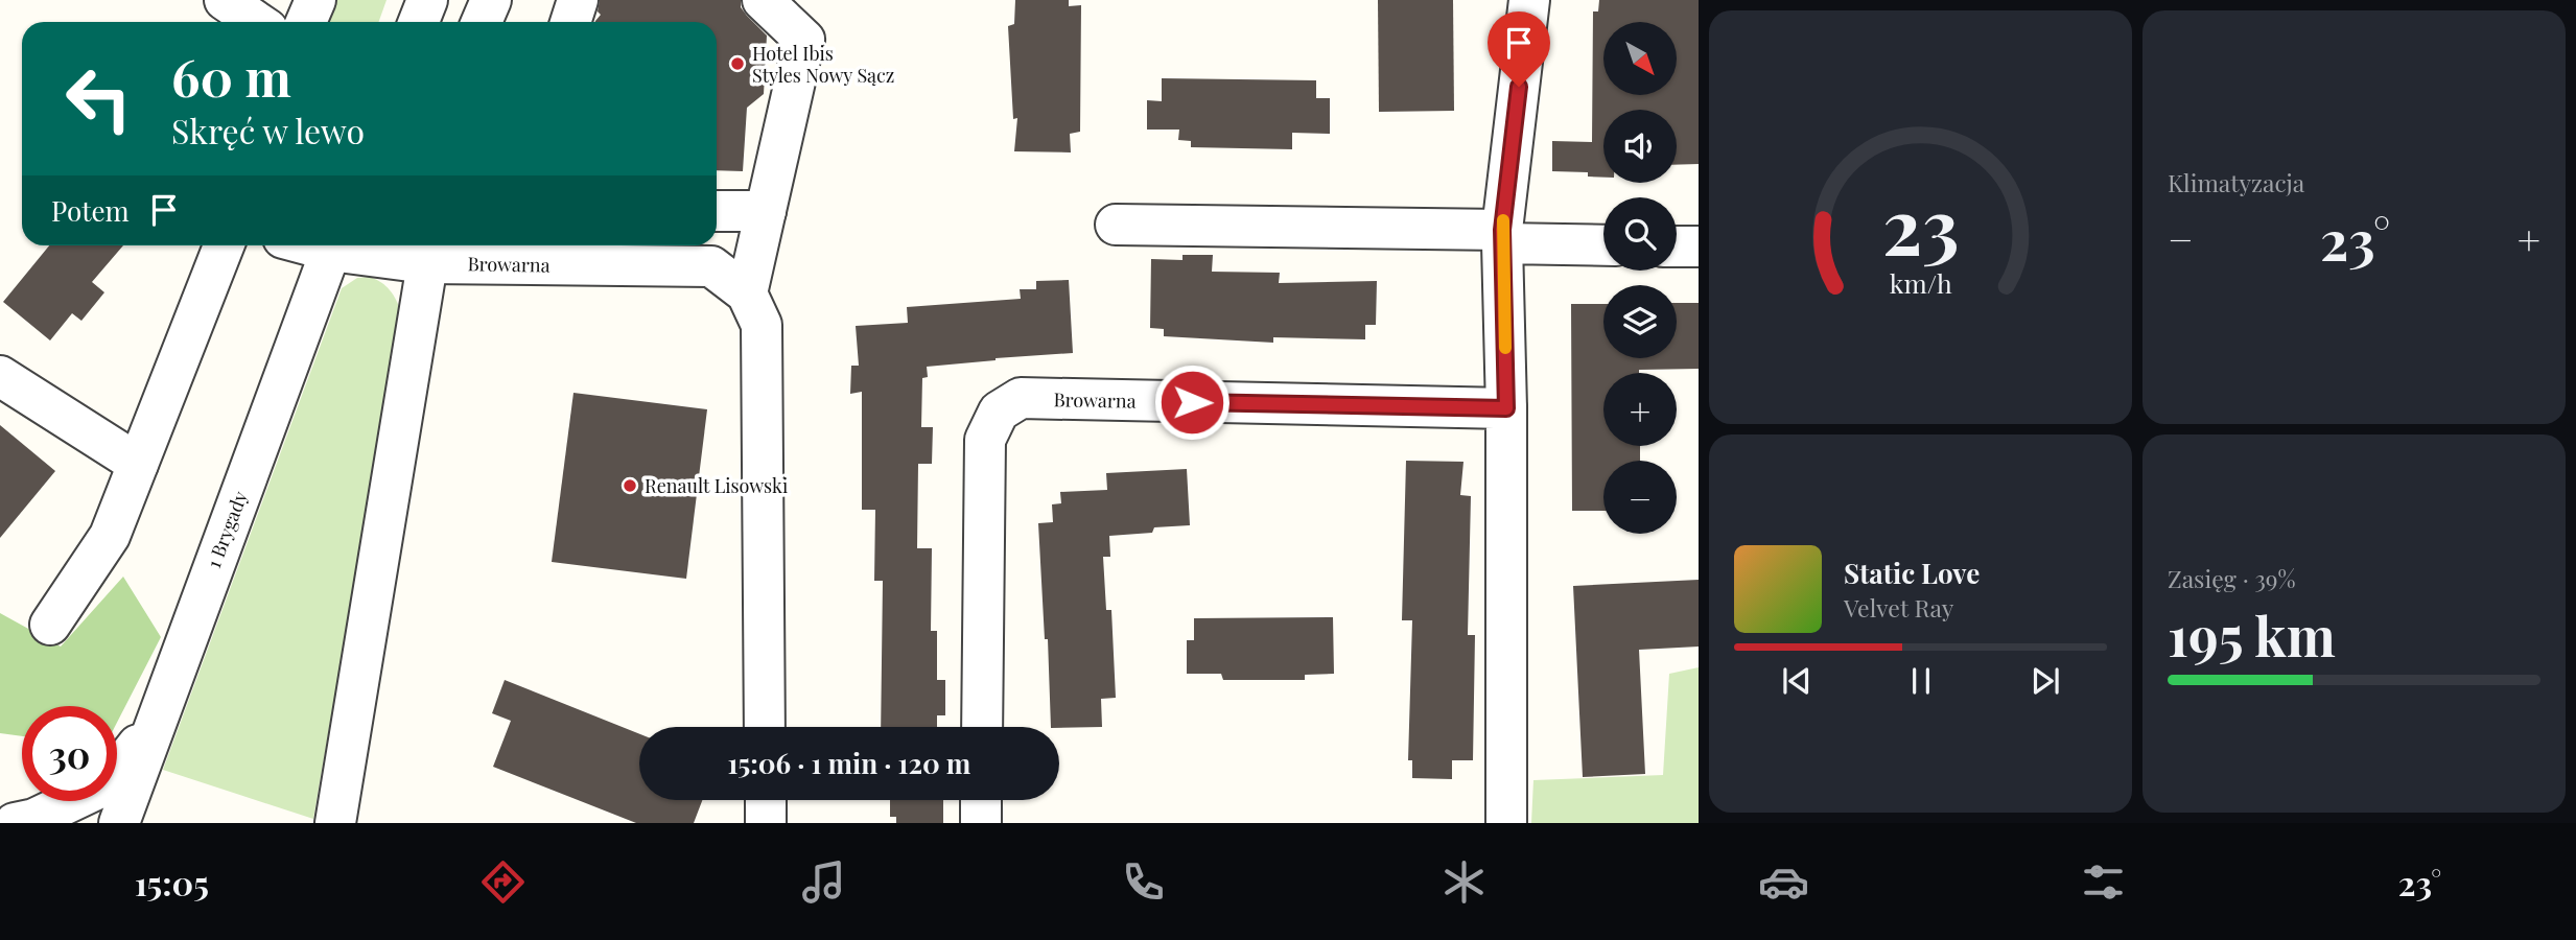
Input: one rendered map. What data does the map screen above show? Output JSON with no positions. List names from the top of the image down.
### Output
{
  "streets": {
    "street": ["Browarna", "1 Brygady"]
  },
  "places": ["Hotel Ibis Styles Nowy Sącz", "Renault Lisowski"],
  "north": "bottom right",
  "page": {
    "tile": [
      "Klimatyzacja",
      ["Zasięg · 39%", "195 km"]
    ],
    "map_buttons": ["+", "−"],
    "turn": ["60 m", "Skręć w lewo"],
    "then": "Potem",
    "heat": ["−", "23°", "+"],
    "song": ["Static Love", "Velvet Ray"],
    "limit": "30",
    "trip": "15:06 · 1 min · 120 m",
    "tabs": ["15:05", "23°"],
    "gauge": ["23", "km/h"]
  }
}
